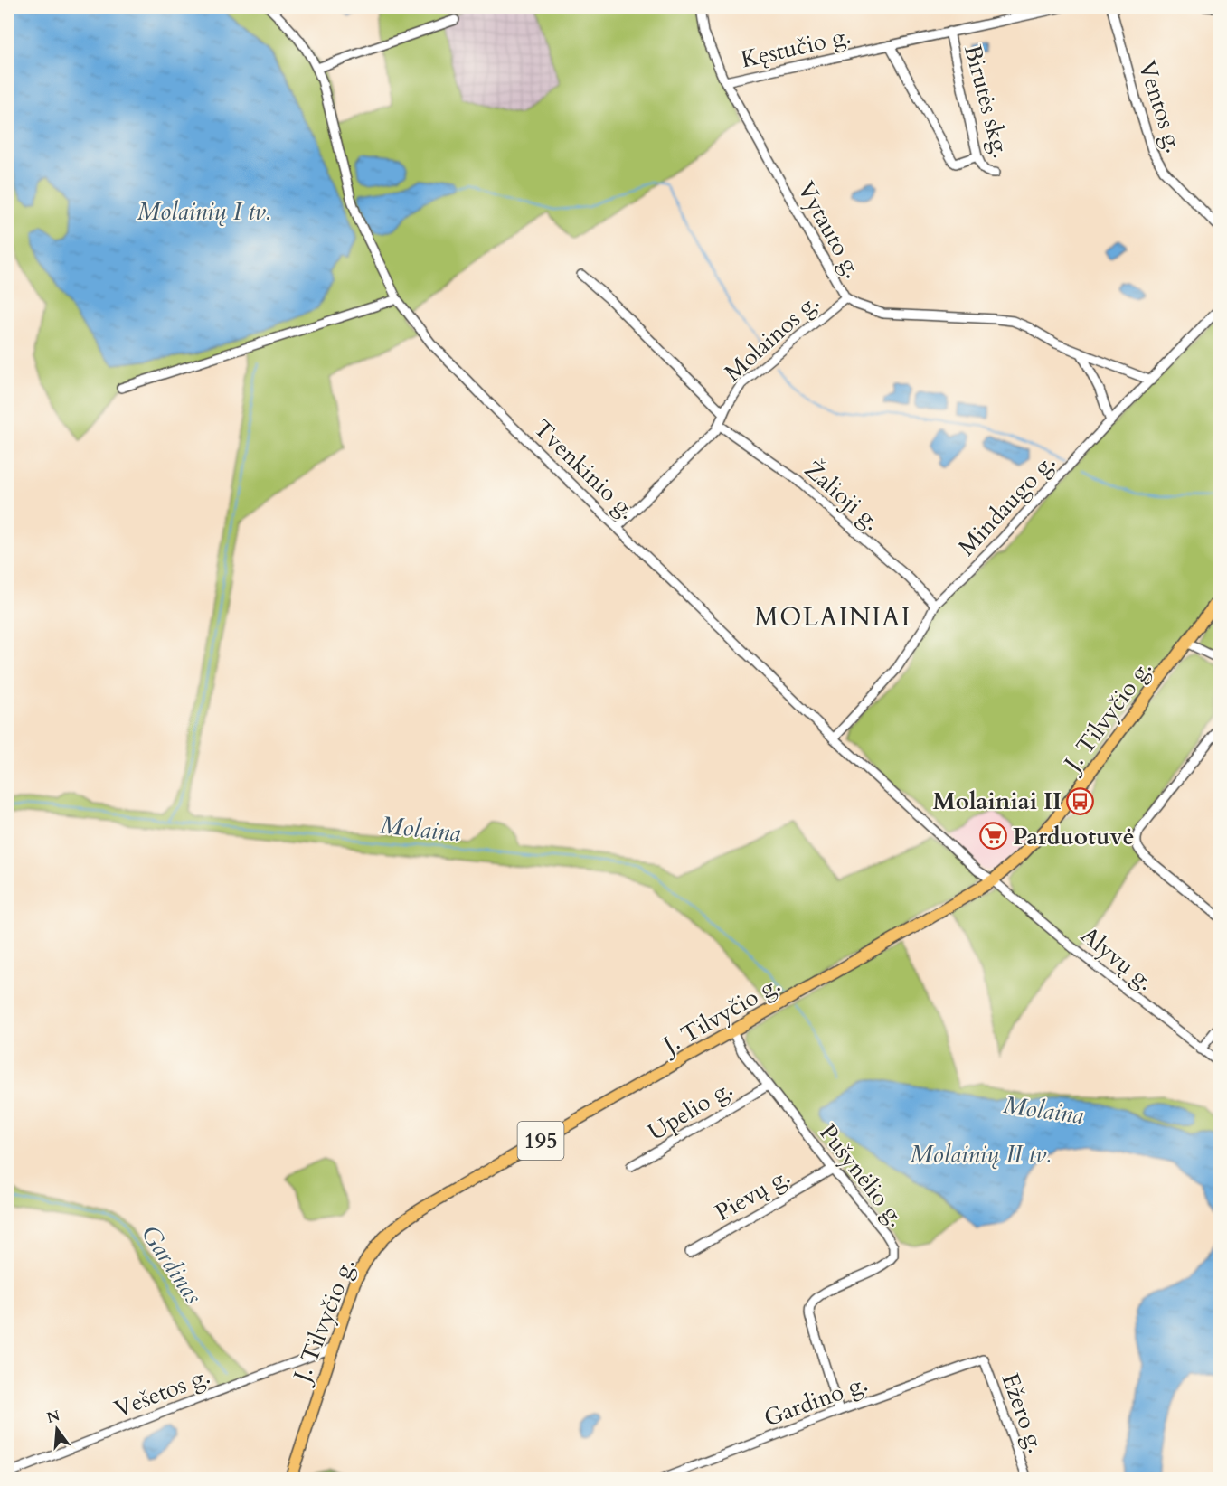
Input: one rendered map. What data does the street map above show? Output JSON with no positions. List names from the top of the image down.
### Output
{
  "streets": {
    "main road": ["J. Tilvyčio g.", "195"],
    "street": [
      "Kęstučio g.",
      "Birutės skg.",
      "Ventos g.",
      "Vytauto g.",
      "Molainos g.",
      "Tvenkinio g.",
      "Žalioji g.",
      "Mindaugo g.",
      "Alyvų g.",
      "Upelio g.",
      "Pušynėlio g.",
      "Pievų g.",
      "Vešetos g.",
      "Gardino g.",
      "Ežero g."
    ]
  },
  "crossings": [
    ["Kęstučio g.", "Birutės skg."],
    ["Kęstučio g.", "Vytauto g."],
    ["Vytauto g.", "Molainos g."],
    ["Vytauto g.", "Mindaugo g."],
    ["Molainos g.", "Tvenkinio g."],
    ["Molainos g.", "Žalioji g."],
    ["Tvenkinio g.", "Mindaugo g."],
    ["Tvenkinio g.", "J. Tilvyčio g."],
    ["Tvenkinio g.", "Alyvų g."],
    ["Žalioji g.", "Mindaugo g."],
    ["J. Tilvyčio g.", "Alyvų g."],
    ["J. Tilvyčio g.", "Pušynėlio g."],
    ["J. Tilvyčio g.", "Vešetos g."],
    ["Upelio g.", "Pušynėlio g."],
    ["Pušynėlio g.", "Pievų g."],
    ["Pušynėlio g.", "Gardino g."],
    ["Gardino g.", "Ežero g."]
  ],
  "districts": ["MOLAINIAI"],
  "water": [
    "Molainių I tv.",
    "Molaina",
    "Molainių II tv.",
    "Gardinas"
  ],
  "places": {
    "bus stop": ["Molainiai II"],
    "supermarket": ["Parduotuvė"]
  },
  "north": "top"
}
